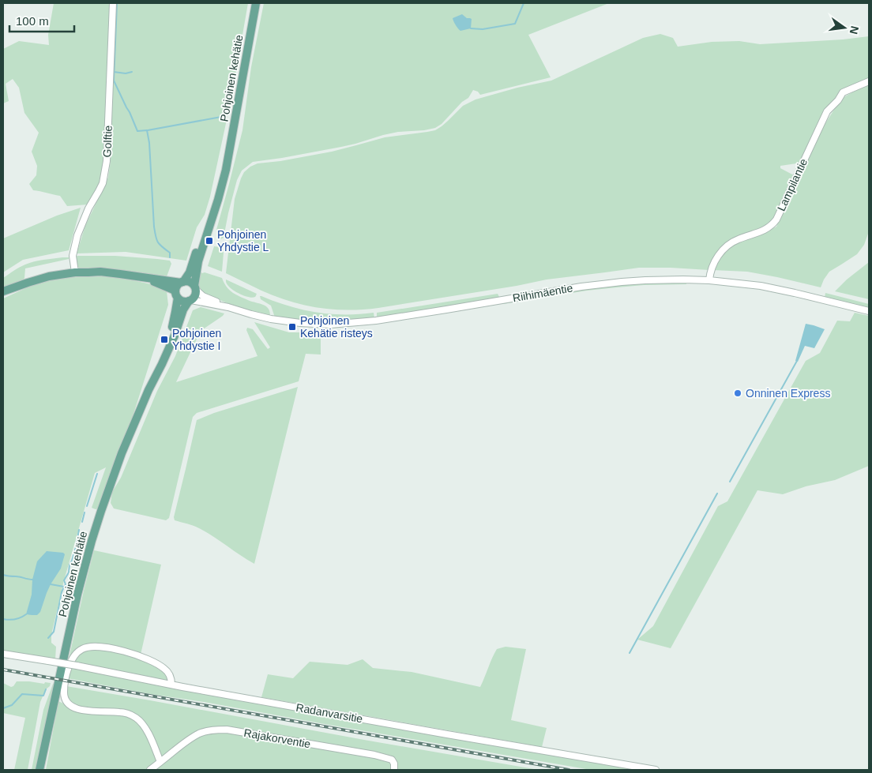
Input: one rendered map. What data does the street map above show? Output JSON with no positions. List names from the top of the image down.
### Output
{
  "streets": {
    "main road": ["Pohjoinen kehätie"],
    "street": [
      "Golftie",
      "Lampilantie",
      "Riihimäentie",
      "Radanvarsitie",
      "Rajakorventie"
    ]
  },
  "crossings": [
    ["Pohjoinen kehätie", "Riihimäentie"],
    ["Lampilantie", "Riihimäentie"]
  ],
  "places": {
    "transit": ["Pohjoinen Yhdystie L", "Pohjoinen Kehätie risteys", "Pohjoinen Yhdystie I"],
    "other": ["Onninen Express"]
  },
  "scale_bar": "100 m",
  "north": "right"
}
